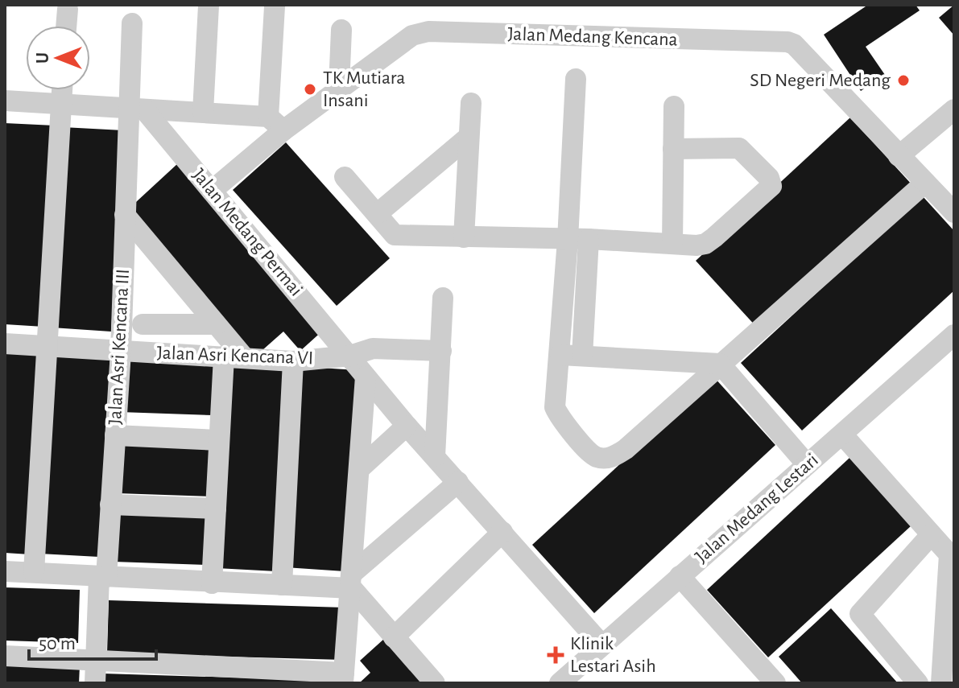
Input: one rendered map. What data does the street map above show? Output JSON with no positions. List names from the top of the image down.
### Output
{
  "streets": {
    "street": [
      "Jalan Medang Kencana",
      "Jalan Medang Permai",
      "Jalan Asri Kencana III",
      "Jalan Asri Kencana VI",
      "Jalan Medang Lestari"
    ]
  },
  "crossings": [
    ["Jalan Medang Kencana", "Jalan Medang Permai"],
    ["Jalan Medang Permai", "Jalan Asri Kencana III"],
    ["Jalan Medang Permai", "Jalan Asri Kencana VI"],
    ["Jalan Medang Permai", "Jalan Medang Lestari"],
    ["Jalan Asri Kencana III", "Jalan Asri Kencana VI"]
  ],
  "places": {
    "other": ["SD Negeri Medang", "TK Mutiara Insani"],
    "health": ["Klinik Lestari Asih"]
  },
  "scale_bar": "50 m",
  "north": "left"
}
